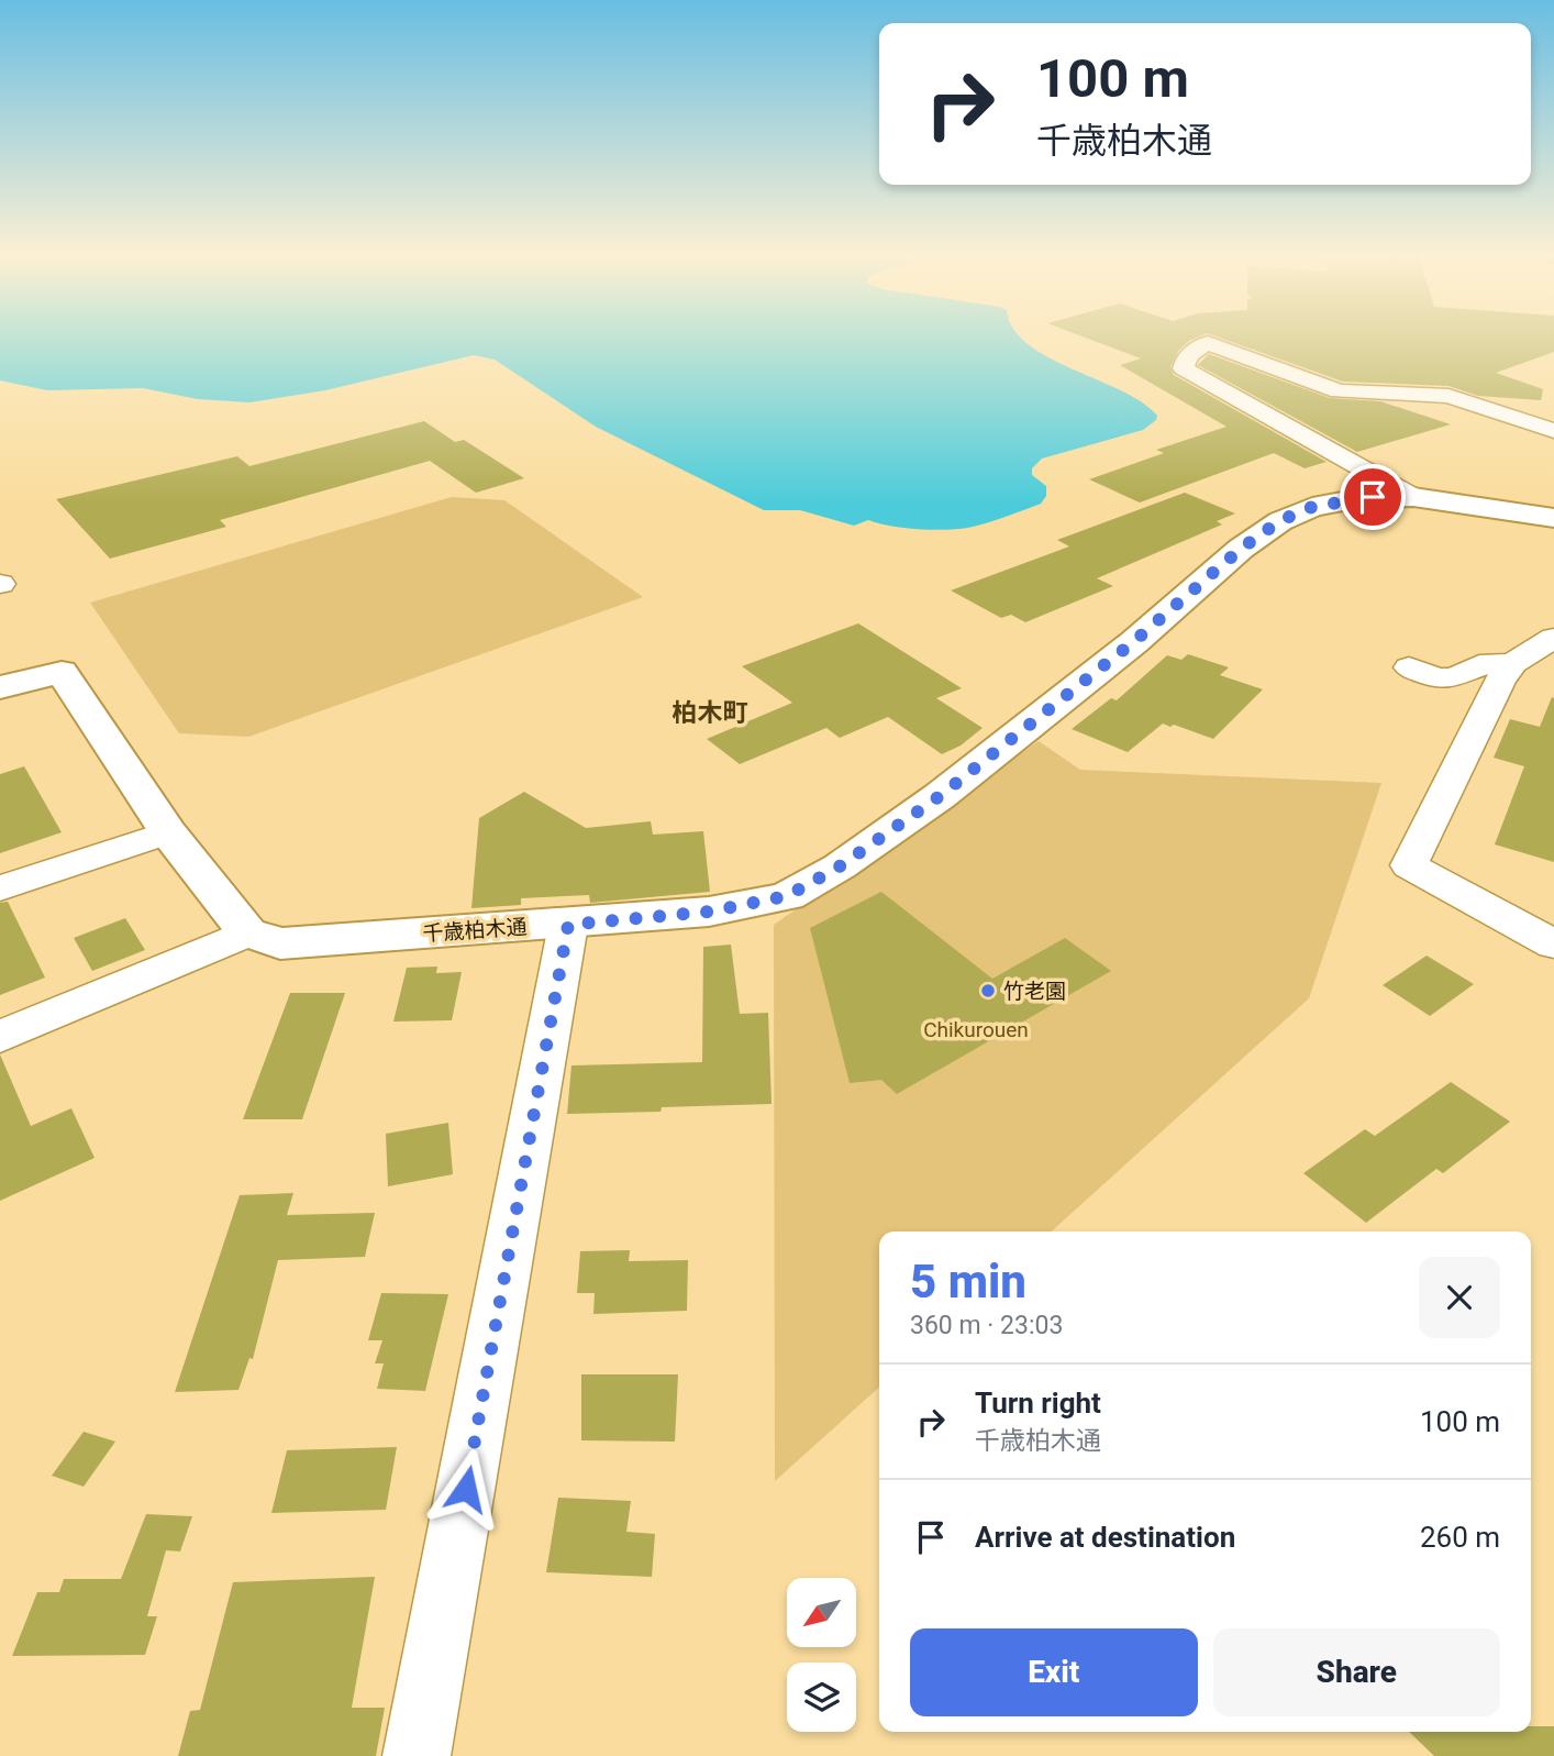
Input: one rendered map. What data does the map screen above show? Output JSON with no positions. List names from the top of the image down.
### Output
{
  "streets": {
    "street": ["千歳柏木通"]
  },
  "districts": ["柏木町"],
  "parks": ["Chikurouen"],
  "places": ["竹老園"],
  "north": "bottom left",
  "page": {
    "turn": ["100 m", "千歳柏木通"],
    "heading": ["5 min", "360 m · 23:03"],
    "list": [
      {
        "name": "Turn right",
        "note": "千歳柏木通",
        "value": "100 m"
      },
      {
        "name": "Arrive at destination",
        "value": "260 m"
      }
    ],
    "buttons": ["Exit", "Share"]
  }
}
